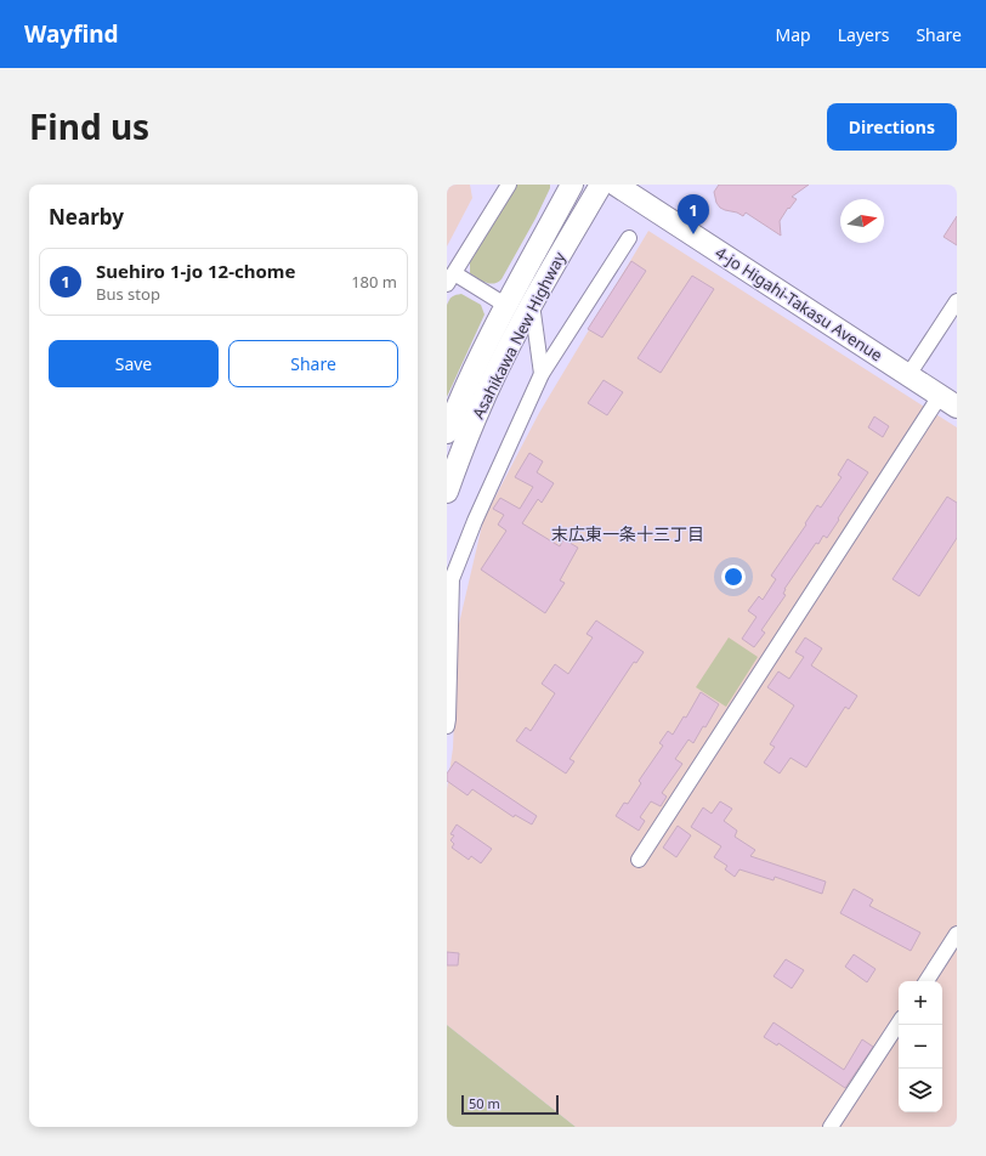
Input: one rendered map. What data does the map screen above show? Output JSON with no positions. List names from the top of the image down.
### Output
{
  "streets": {
    "highway": ["4-jo Higahi-Takasu Avenue", "Asahikawa New Highway"]
  },
  "districts": ["末広東一条十三丁目"],
  "scale_bar": "50 m",
  "north": "right",
  "page": {
    "header": "Wayfind",
    "nav": ["Map", "Layers", "Share"],
    "title": "Find us",
    "buttons": [
      "Directions",
      ["Save", "Share"]
    ],
    "heading": "Nearby",
    "pins": "1",
    "list": [
      {
        "mark": "1",
        "name": "Suehiro 1-jo 12-chome",
        "note": "Bus stop",
        "value": "180 m"
      }
    ],
    "map_buttons": ["+", "−"],
    "scale": "50 m"
  }
}
